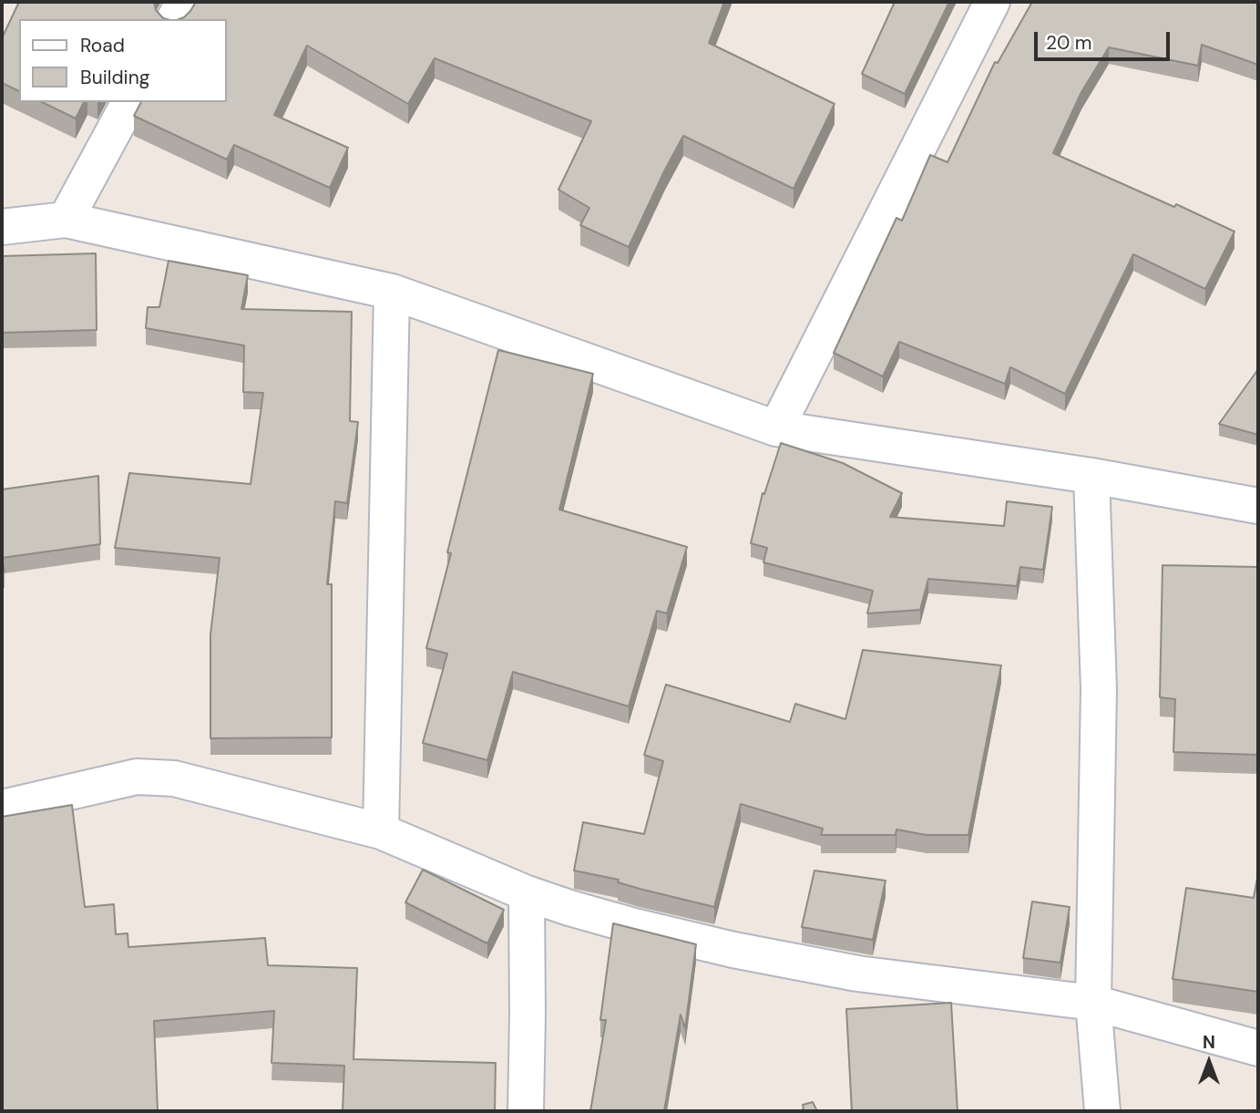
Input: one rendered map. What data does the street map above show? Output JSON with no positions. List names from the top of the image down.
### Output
{
  "legend": ["Road", "Building"],
  "scale_bar": "20 m",
  "north": "top"
}
